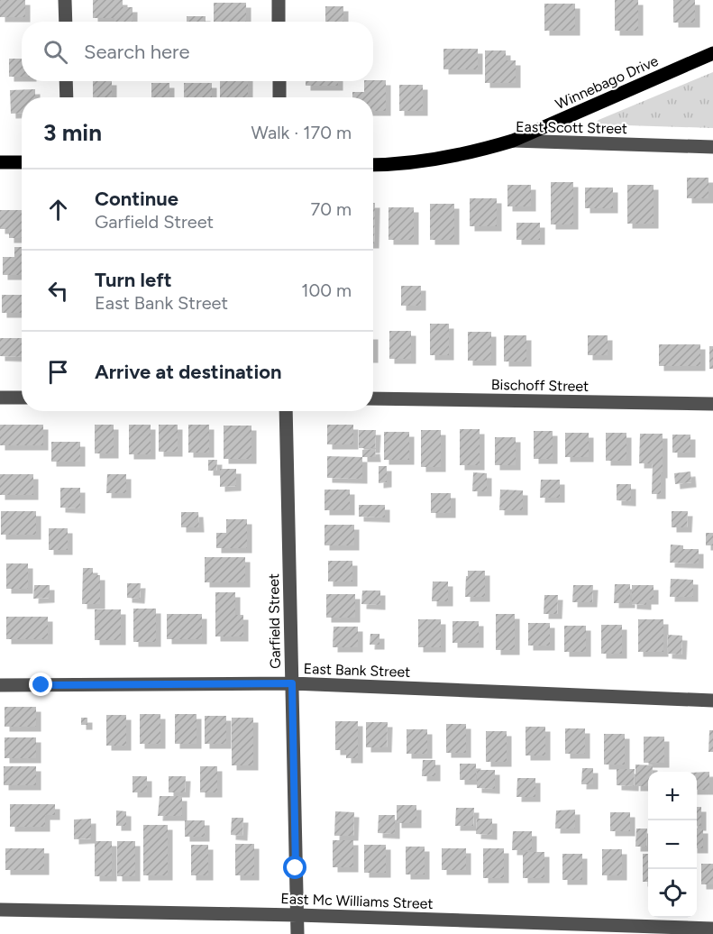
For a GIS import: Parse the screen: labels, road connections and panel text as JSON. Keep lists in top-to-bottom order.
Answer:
{
  "streets": {
    "main road": ["Winnebago Drive", "East Scott Street"],
    "street": [
      "Bischoff Street",
      "Garfield Street",
      "East Bank Street",
      "East Mc Williams Street"
    ]
  },
  "crossings": [
    ["Winnebago Drive", "East Scott Street"],
    ["Garfield Street", "East Bank Street"],
    ["Garfield Street", "East Mc Williams Street"]
  ],
  "page": {
    "search": "Search here",
    "heading": ["3 min", "Walk · 170 m"],
    "list": [
      ["Continue", "Garfield Street", "70 m"],
      ["Turn left", "East Bank Street", "100 m"],
      "Arrive at destination"
    ],
    "map_buttons": ["+", "−"]
  }
}
